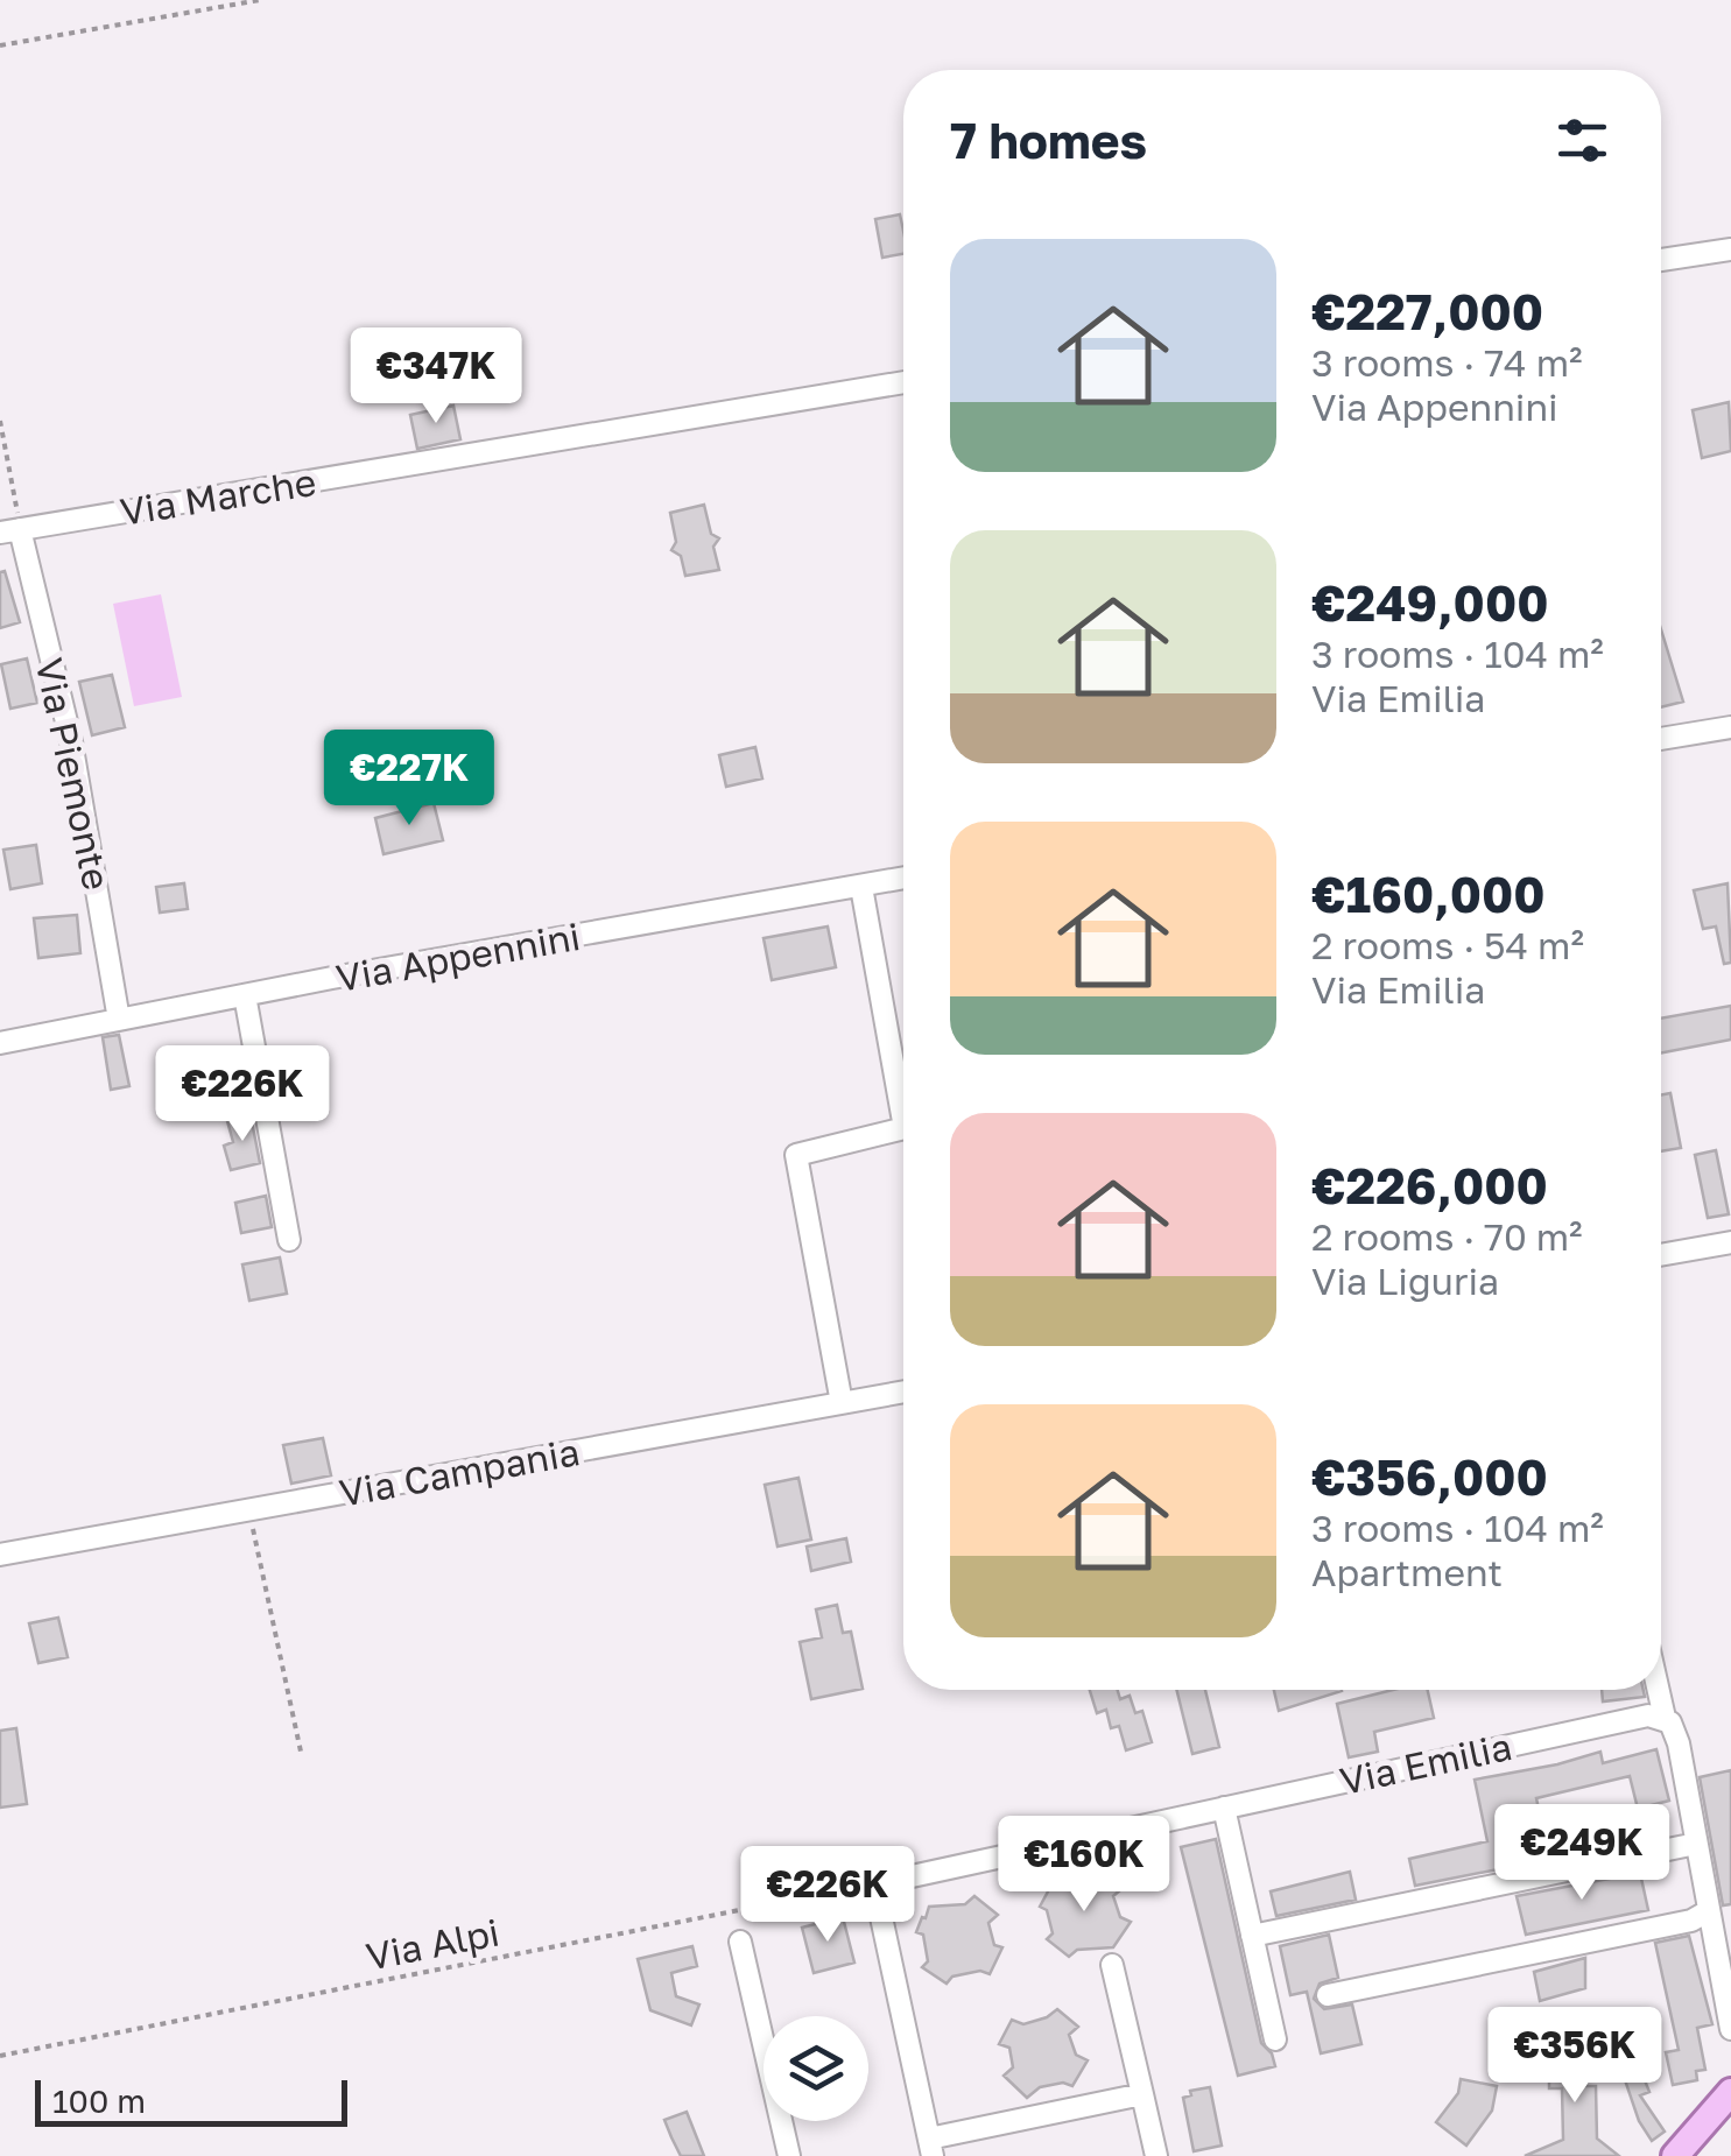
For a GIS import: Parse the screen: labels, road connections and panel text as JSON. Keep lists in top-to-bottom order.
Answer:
{
  "streets": {
    "street": [
      "Via Marche",
      "Via Piemonte",
      "Via Appennini",
      "Via Campania",
      "Via Emilia"
    ],
    "path": ["Via Alpi"]
  },
  "crossings": [
    ["Via Marche", "Via Piemonte"],
    ["Via Piemonte", "Via Appennini"],
    ["Via Emilia", "Via Alpi"]
  ],
  "scale_bar": "100 m",
  "page": {
    "heading": "7 homes",
    "list": [
      {
        "name": "€227,000",
        "note": "3 rooms · 74 m² · Via Appennini"
      },
      {
        "name": "€249,000",
        "note": "3 rooms · 104 m² · Via Emilia"
      },
      {
        "name": "€160,000",
        "note": "2 rooms · 54 m² · Via Emilia"
      },
      {
        "name": "€226,000",
        "note": "2 rooms · 70 m² · Via Liguria"
      },
      {
        "name": "€356,000",
        "note": "3 rooms · 104 m² · Apartment"
      }
    ],
    "price": [
      "€347K",
      "€227K",
      "€226K",
      "€249K",
      "€160K",
      "€226K",
      "€356K"
    ],
    "scale": "100 m"
  }
}
